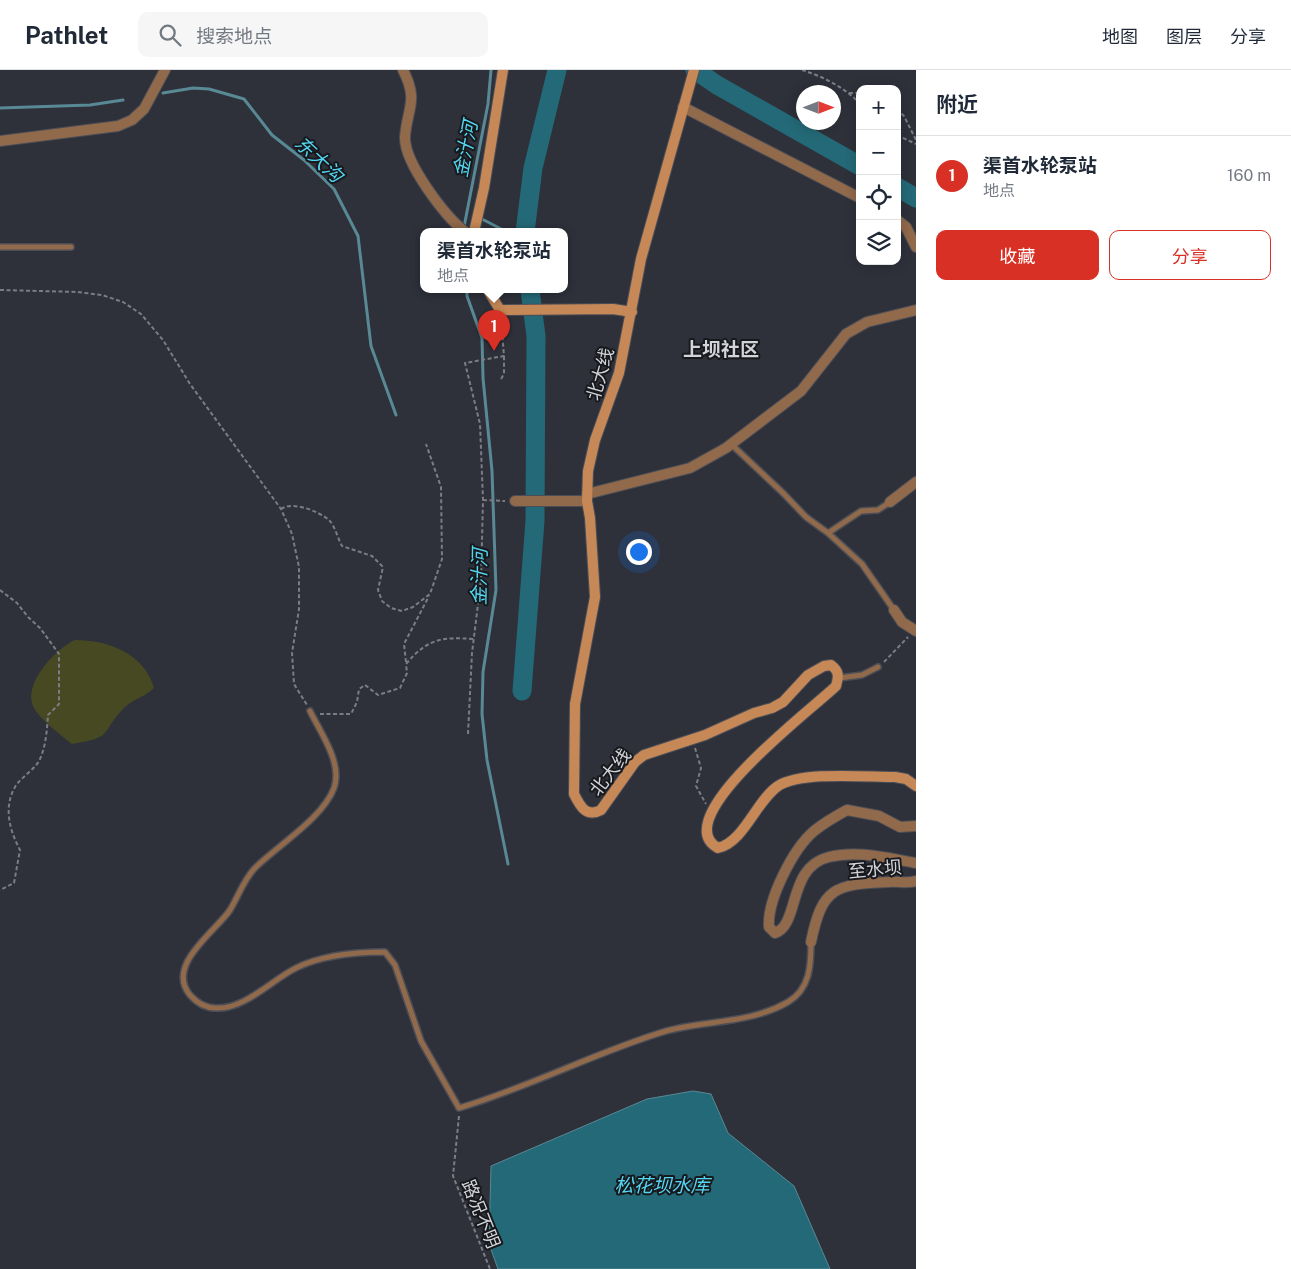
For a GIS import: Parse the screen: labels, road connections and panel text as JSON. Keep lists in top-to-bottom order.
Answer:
{
  "streets": {
    "street": ["北大线", "至水坝"],
    "path": ["路况不明"]
  },
  "districts": ["上坝社区"],
  "water": ["金汁河", "东大沟", "松花坝水库"],
  "north": "right",
  "page": {
    "header": "Pathlet",
    "search": "搜索地点",
    "nav": ["地图", "图层", "分享"],
    "heading": "附近",
    "map_buttons": ["+", "−"],
    "list": [
      {
        "mark": "1",
        "name": "渠首水轮泵站",
        "note": "地点",
        "value": "160 m"
      }
    ],
    "buttons": ["收藏", "分享"],
    "popup": ["渠首水轮泵站", "地点"],
    "pins": "1"
  }
}
